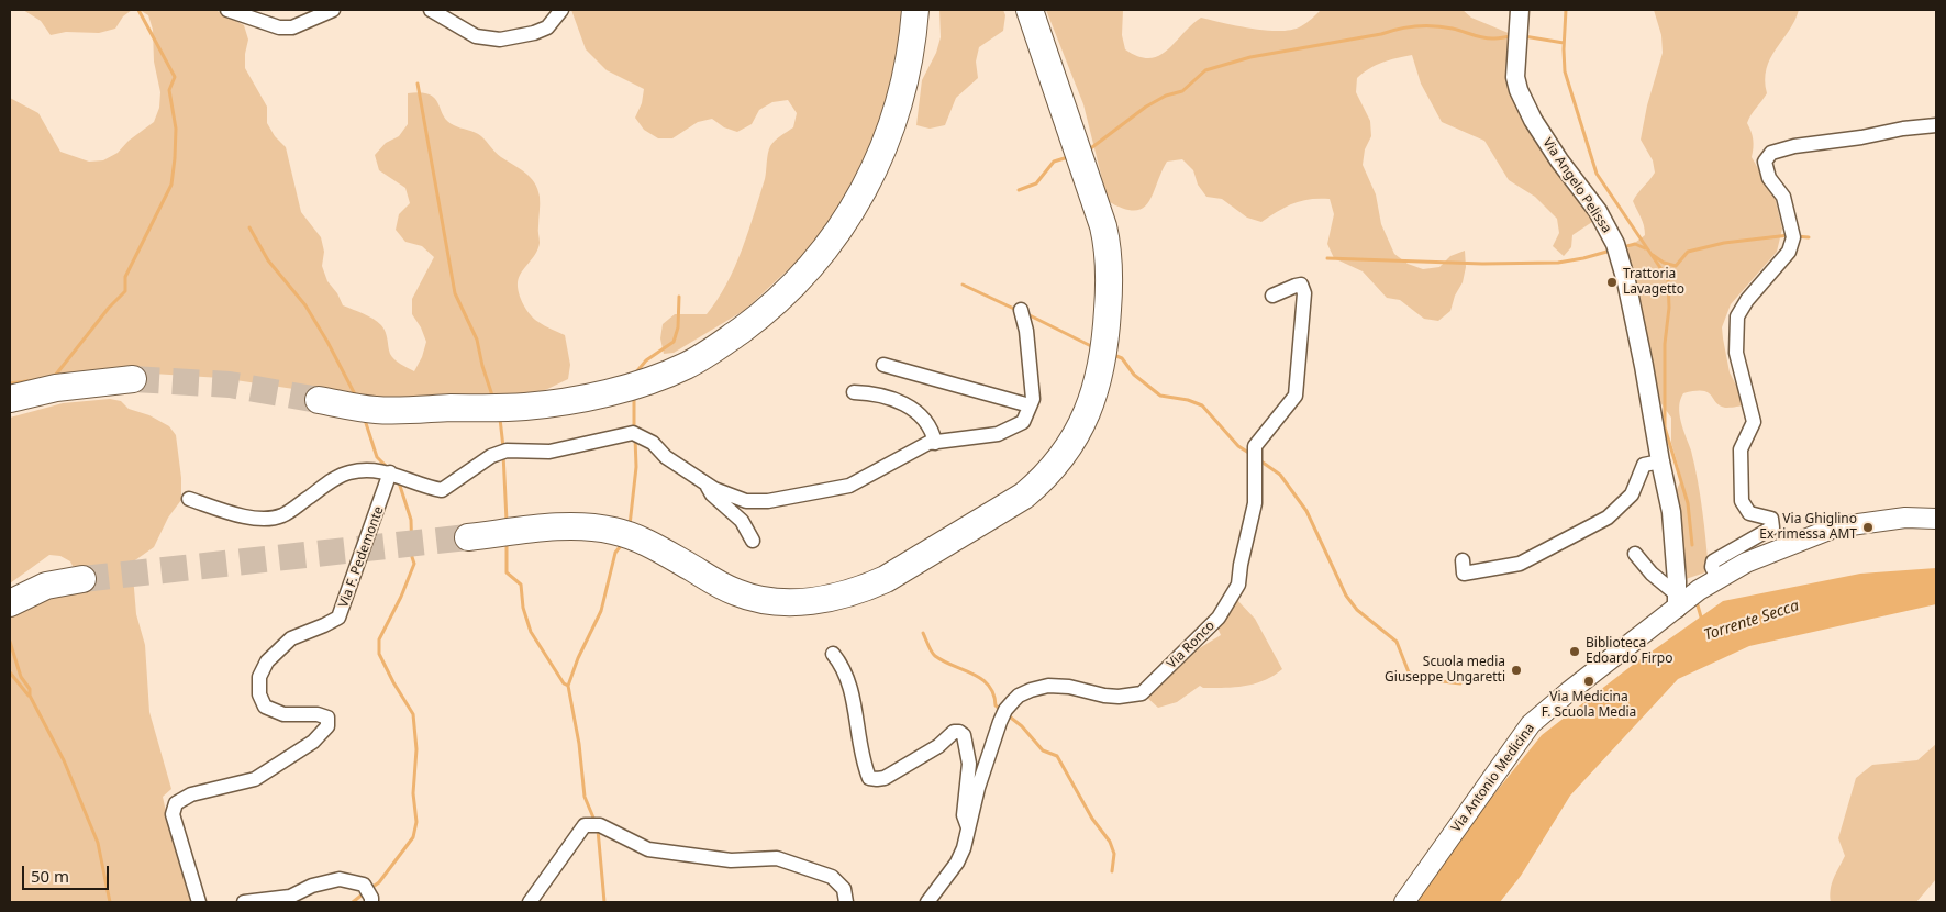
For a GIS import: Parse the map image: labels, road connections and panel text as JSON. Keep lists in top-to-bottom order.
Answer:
{
  "streets": {
    "main road": ["Via Antonio Medicina"],
    "street": ["Via Angelo Pelissa", "Via F. Pedemonte", "Via Ronco"]
  },
  "crossings": [
    ["Via Angelo Pelissa", "Via Antonio Medicina"]
  ],
  "water": ["Torrente Secca"],
  "places": [
    "Trattoria Lavagetto",
    "Via Ghiglino Ex rimessa AMT",
    "Biblioteca Edoardo Firpo",
    "Scuola media Giuseppe Ungaretti",
    "Via Medicina F. Scuola Media"
  ],
  "scale_bar": "50 m"
}
